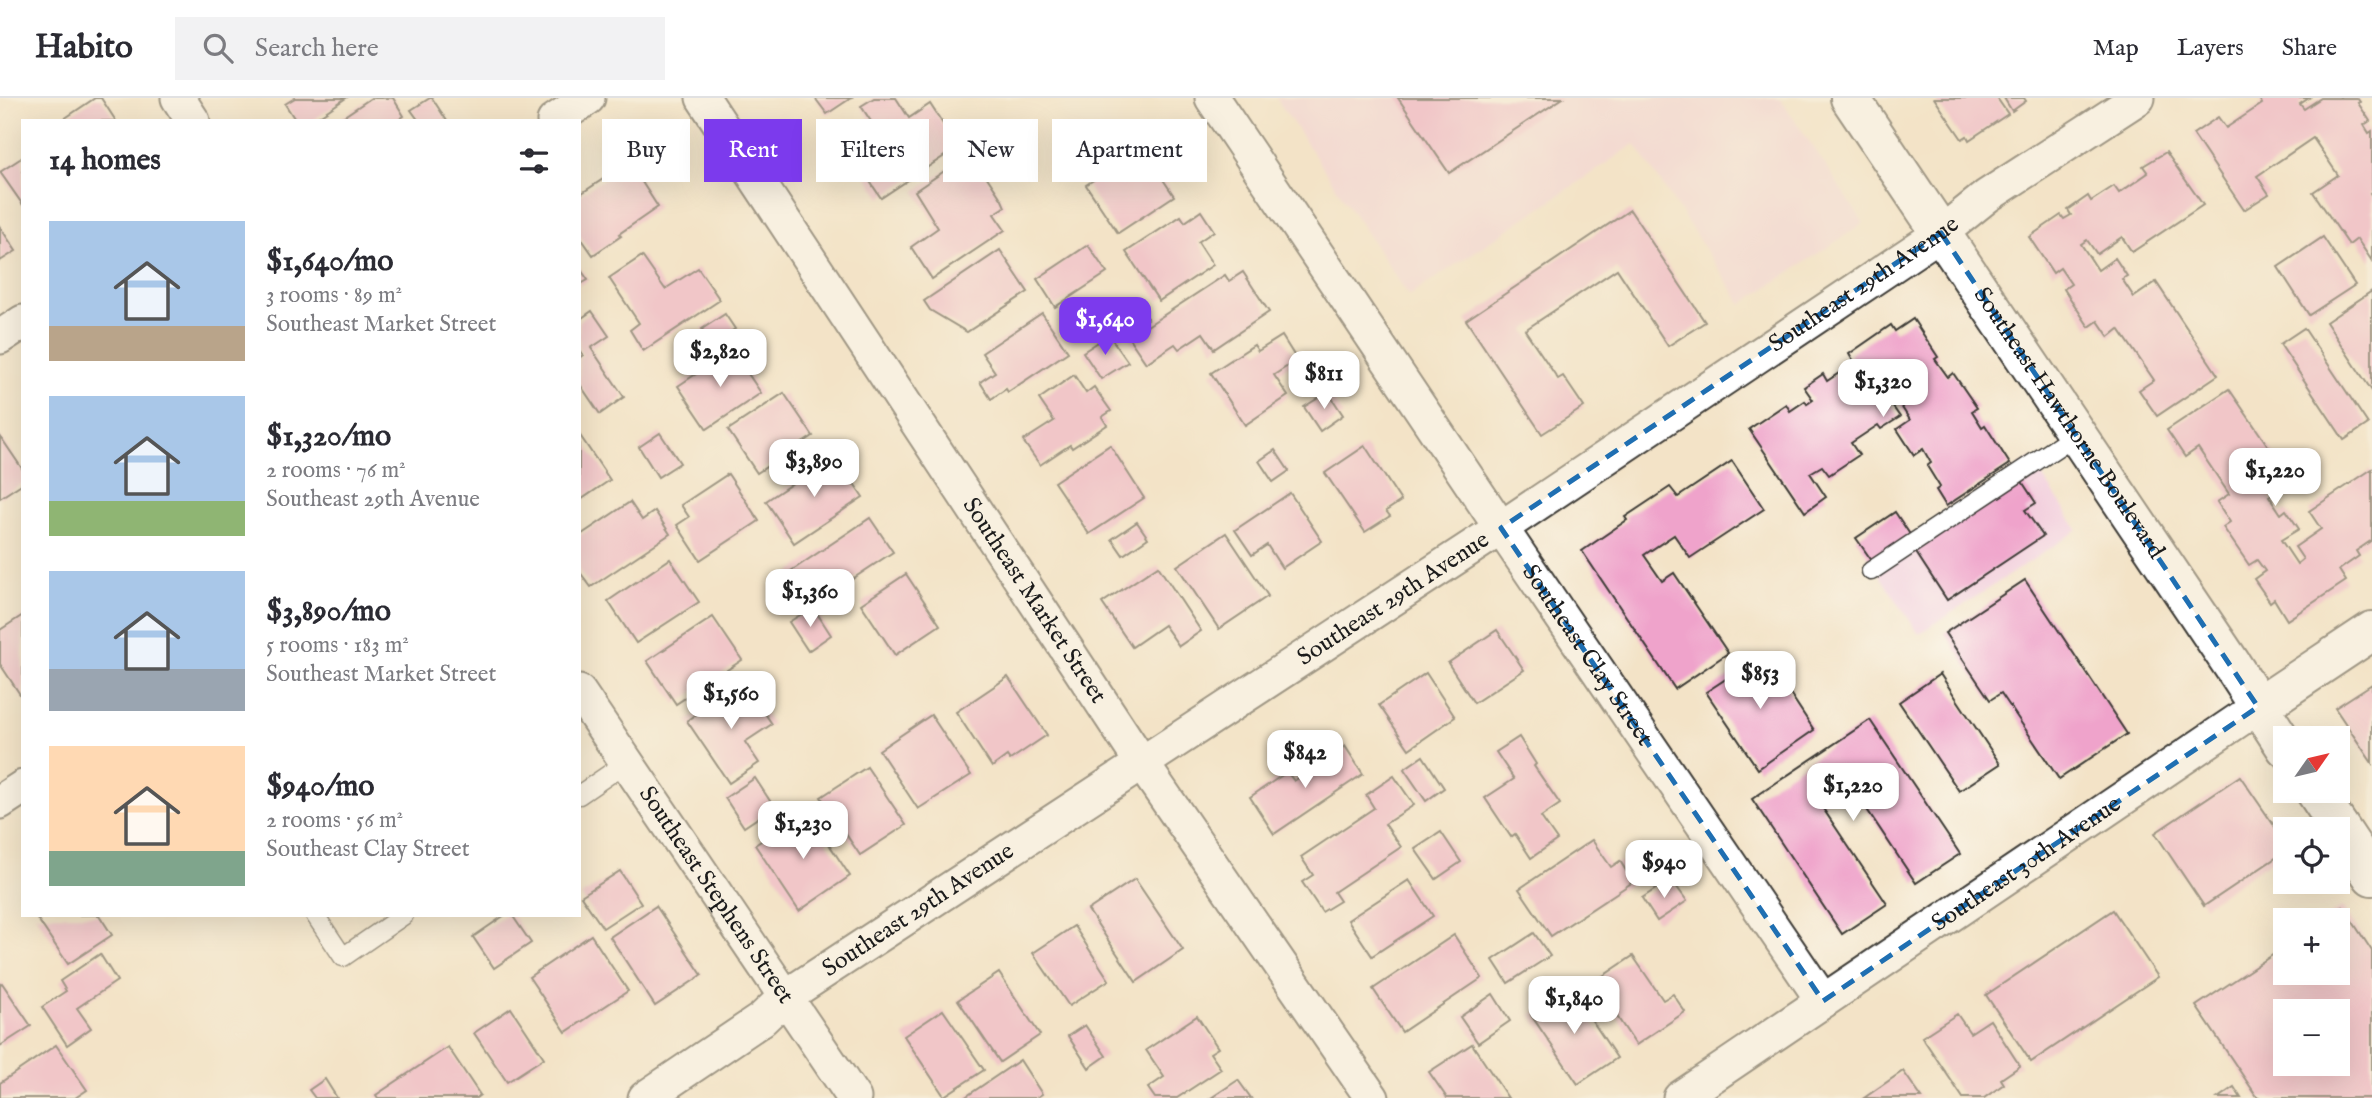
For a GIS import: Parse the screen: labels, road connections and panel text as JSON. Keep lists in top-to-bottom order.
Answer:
{
  "streets": {
    "main road": ["Southeast Hawthorne Boulevard", "Southeast 30th Avenue"],
    "street": [
      "Southeast 29th Avenue",
      "Southeast Market Street",
      "Southeast Clay Street",
      "Southeast Stephens Street"
    ]
  },
  "crossings": [
    ["Southeast 29th Avenue", "Southeast Hawthorne Boulevard"],
    ["Southeast 29th Avenue", "Southeast Market Street"],
    ["Southeast 29th Avenue", "Southeast Clay Street"],
    ["Southeast 29th Avenue", "Southeast Stephens Street"],
    ["Southeast Hawthorne Boulevard", "Southeast 30th Avenue"],
    ["Southeast Clay Street", "Southeast 30th Avenue"]
  ],
  "north": "top right",
  "page": {
    "header": "Habito",
    "search": "Search here",
    "nav": ["Map", "Layers", "Share"],
    "chip": [
      "Buy",
      "Rent",
      "Filters",
      "New",
      "Apartment"
    ],
    "heading": "14 homes",
    "list": [
      {
        "name": "$1,640/mo",
        "note": "3 rooms · 89 m² · Southeast Market Street"
      },
      {
        "name": "$1,320/mo",
        "note": "2 rooms · 76 m² · Southeast 29th Avenue"
      },
      {
        "name": "$3,890/mo",
        "note": "5 rooms · 183 m² · Southeast Market Street"
      },
      {
        "name": "$940/mo",
        "note": "2 rooms · 56 m² · Southeast Clay Street"
      }
    ],
    "price": [
      "$1,640",
      "$2,820",
      "$811",
      "$1,320",
      "$3,890",
      "$1,220",
      "$1,360",
      "$853",
      "$1,560",
      "$842",
      "$1,220",
      "$1,230",
      "$940",
      "$1,840"
    ],
    "map_buttons": ["+", "−"]
  }
}
